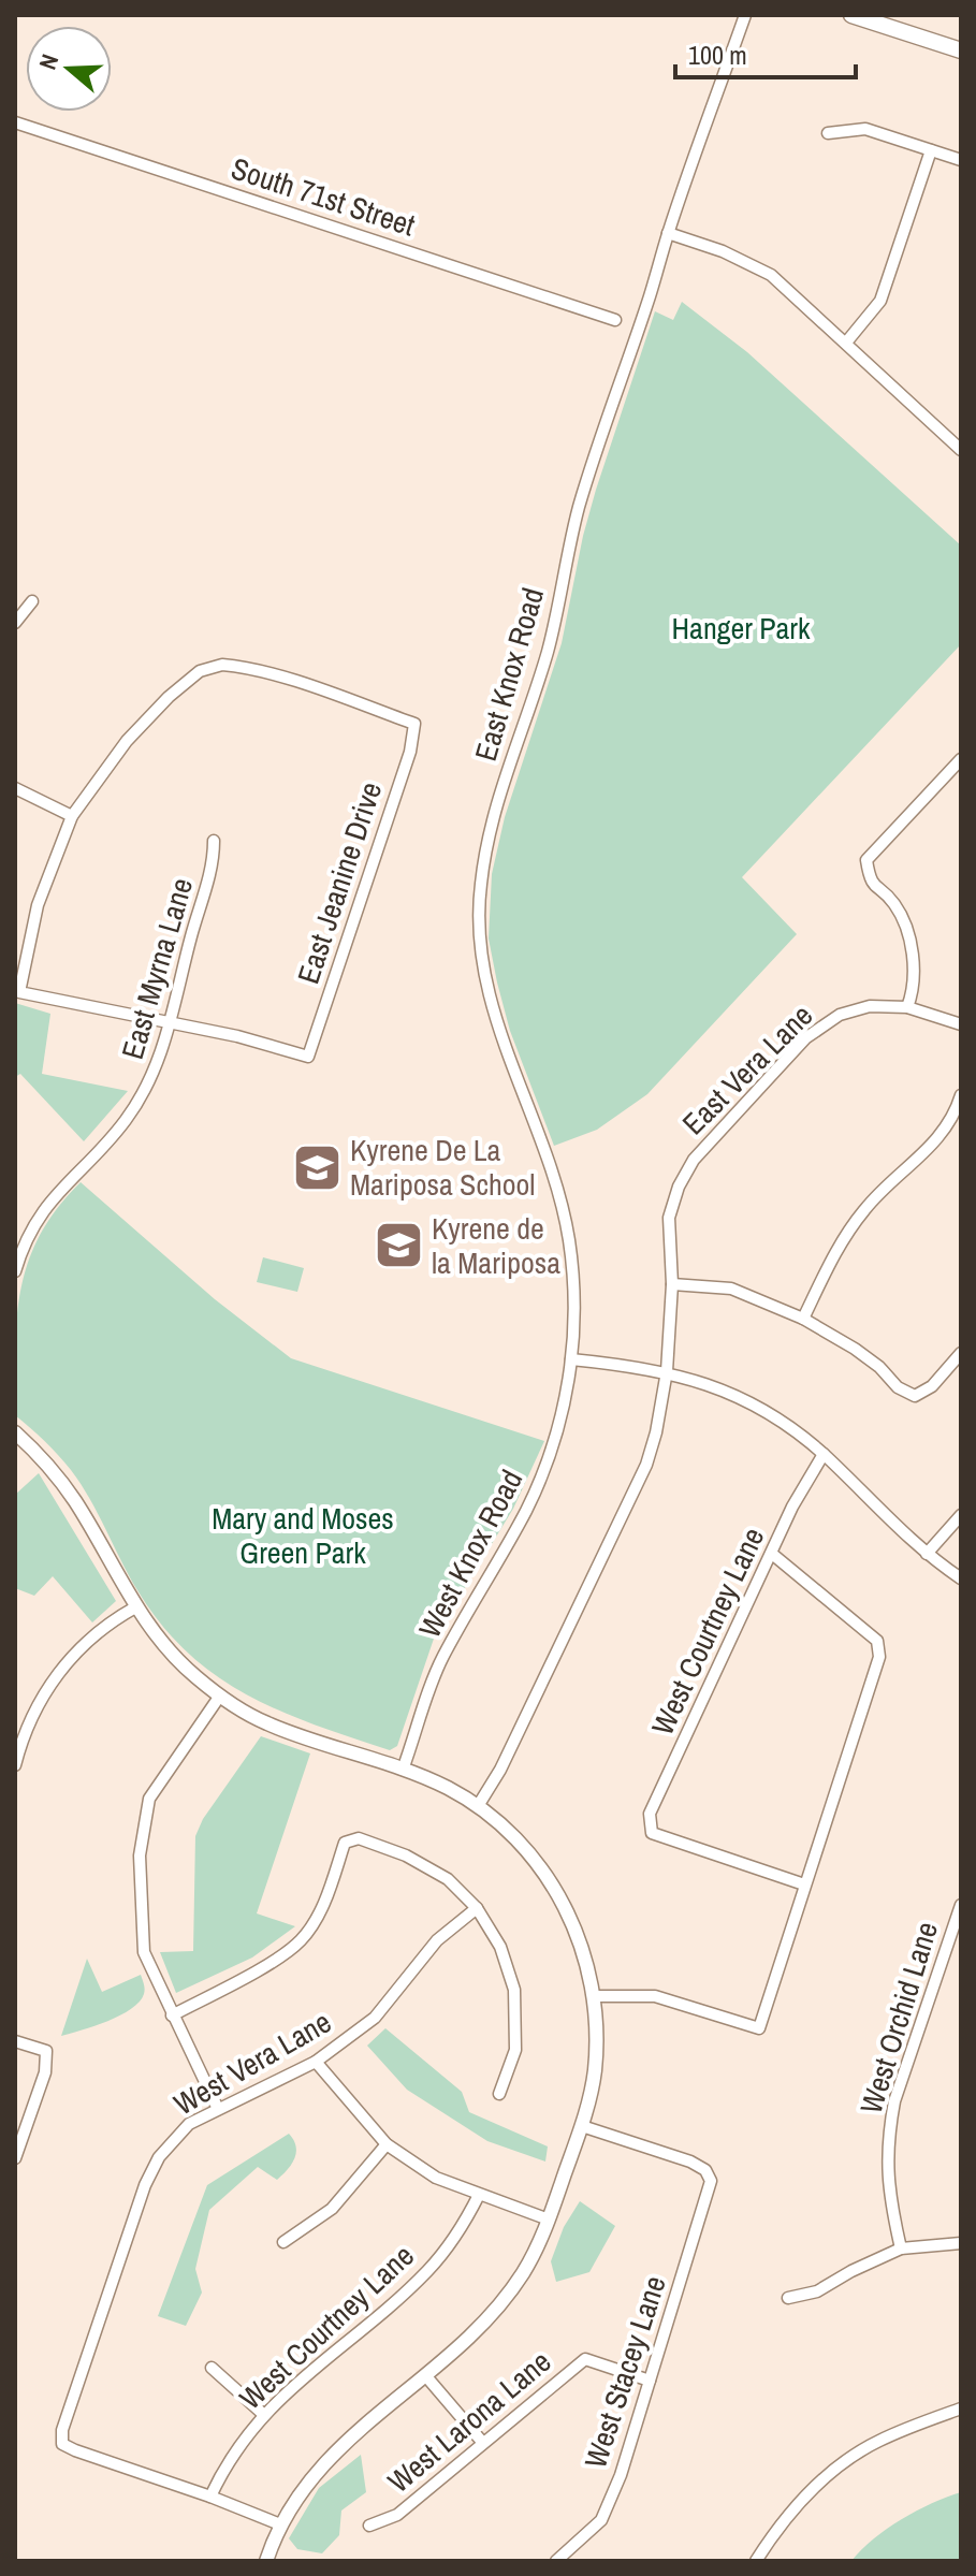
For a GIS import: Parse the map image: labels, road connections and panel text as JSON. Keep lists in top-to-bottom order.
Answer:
{
  "streets": {
    "street": [
      "South 71st Street",
      "East Knox Road",
      "East Jeanine Drive",
      "East Myrna Lane",
      "East Vera Lane",
      "West Knox Road",
      "West Courtney Lane",
      "West Orchid Lane",
      "West Vera Lane",
      "West Stacey Lane",
      "West Larona Lane"
    ]
  },
  "crossings": [
    ["East Knox Road", "West Knox Road"],
    ["East Jeanine Drive", "East Myrna Lane"],
    ["West Courtney Lane", "West Vera Lane"],
    ["West Stacey Lane", "West Larona Lane"]
  ],
  "parks": ["Hanger Park", "Mary and Moses Green Park"],
  "places": {
    "school or university": ["Kyrene De La Mariposa School", "Kyrene de la Mariposa"]
  },
  "scale_bar": "100 m",
  "north": "left"
}
